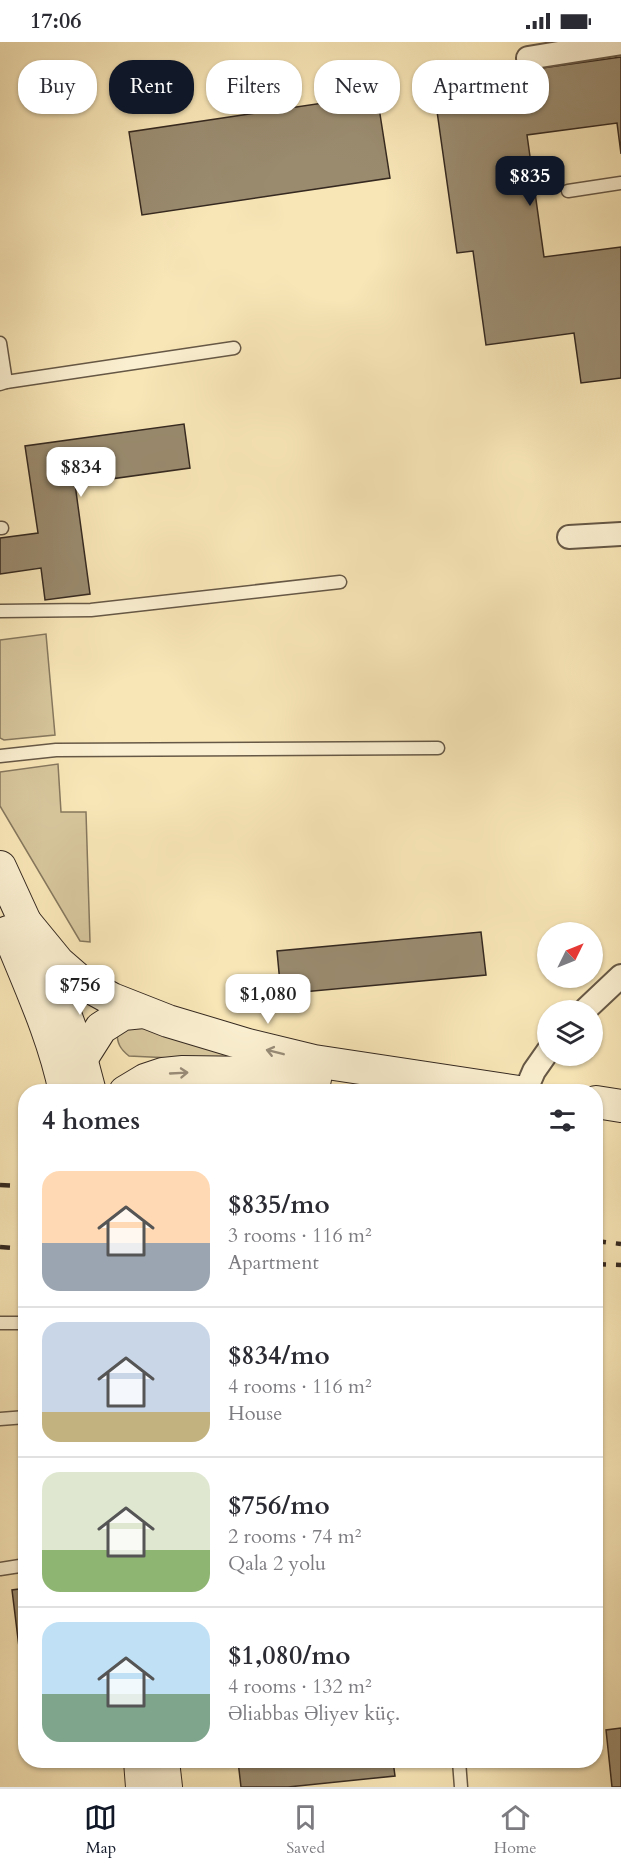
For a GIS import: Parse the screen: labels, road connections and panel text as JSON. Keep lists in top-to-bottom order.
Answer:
{
  "north": "top right",
  "page": {
    "status": "17:06",
    "chip": [
      "Buy",
      "Rent",
      "Filters",
      "New",
      "Apartment"
    ],
    "price": [
      "$835",
      "$834",
      "$756",
      "$1,080"
    ],
    "heading": "4 homes",
    "list": [
      {
        "name": "$835/mo",
        "note": "3 rooms · 116 m² · Apartment"
      },
      {
        "name": "$834/mo",
        "note": "4 rooms · 116 m² · House"
      },
      {
        "name": "$756/mo",
        "note": "2 rooms · 74 m² · Qala 2 yolu"
      },
      {
        "name": "$1,080/mo",
        "note": "4 rooms · 132 m² · Əliabbas Əliyev küç."
      }
    ],
    "tabs": ["Map", "Saved", "Home"]
  }
}
